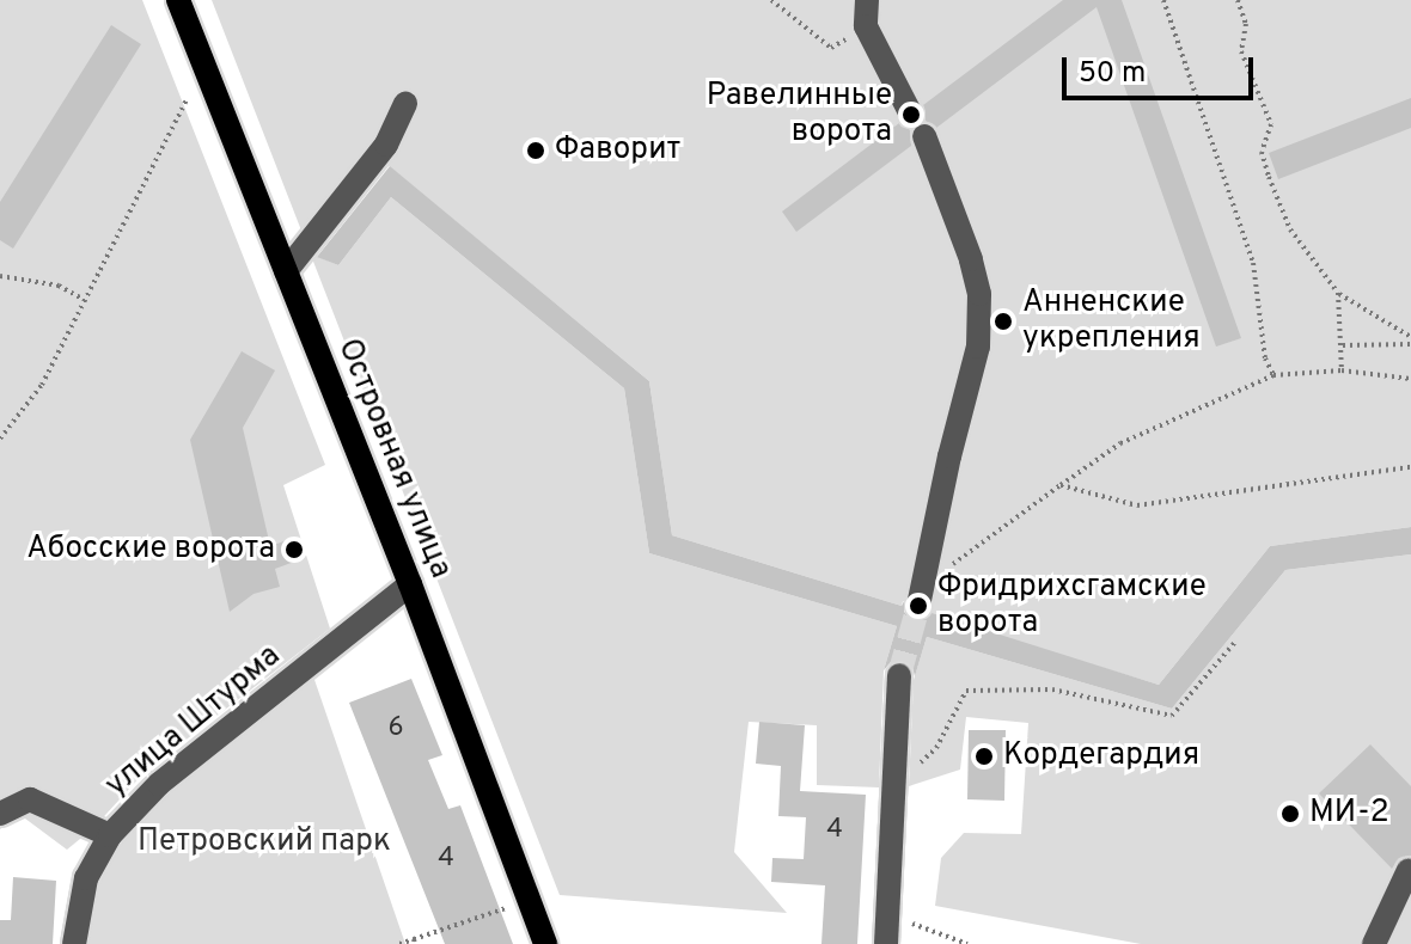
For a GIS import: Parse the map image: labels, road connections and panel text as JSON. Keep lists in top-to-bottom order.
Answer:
{
  "streets": {
    "main road": ["Островная улица"],
    "street": ["улица Штурма"]
  },
  "crossings": [
    ["Островная улица", "улица Штурма"]
  ],
  "parks": ["Петровский парк"],
  "places": [
    "Равелинные ворота",
    "Фаворит",
    "Анненские укрепления",
    "Абосские ворота",
    "Фридрихсгамские ворота",
    "Кордегардия",
    "МИ-2"
  ],
  "house_numbers": ["6", "4", "4"],
  "scale_bar": "50 m"
}
